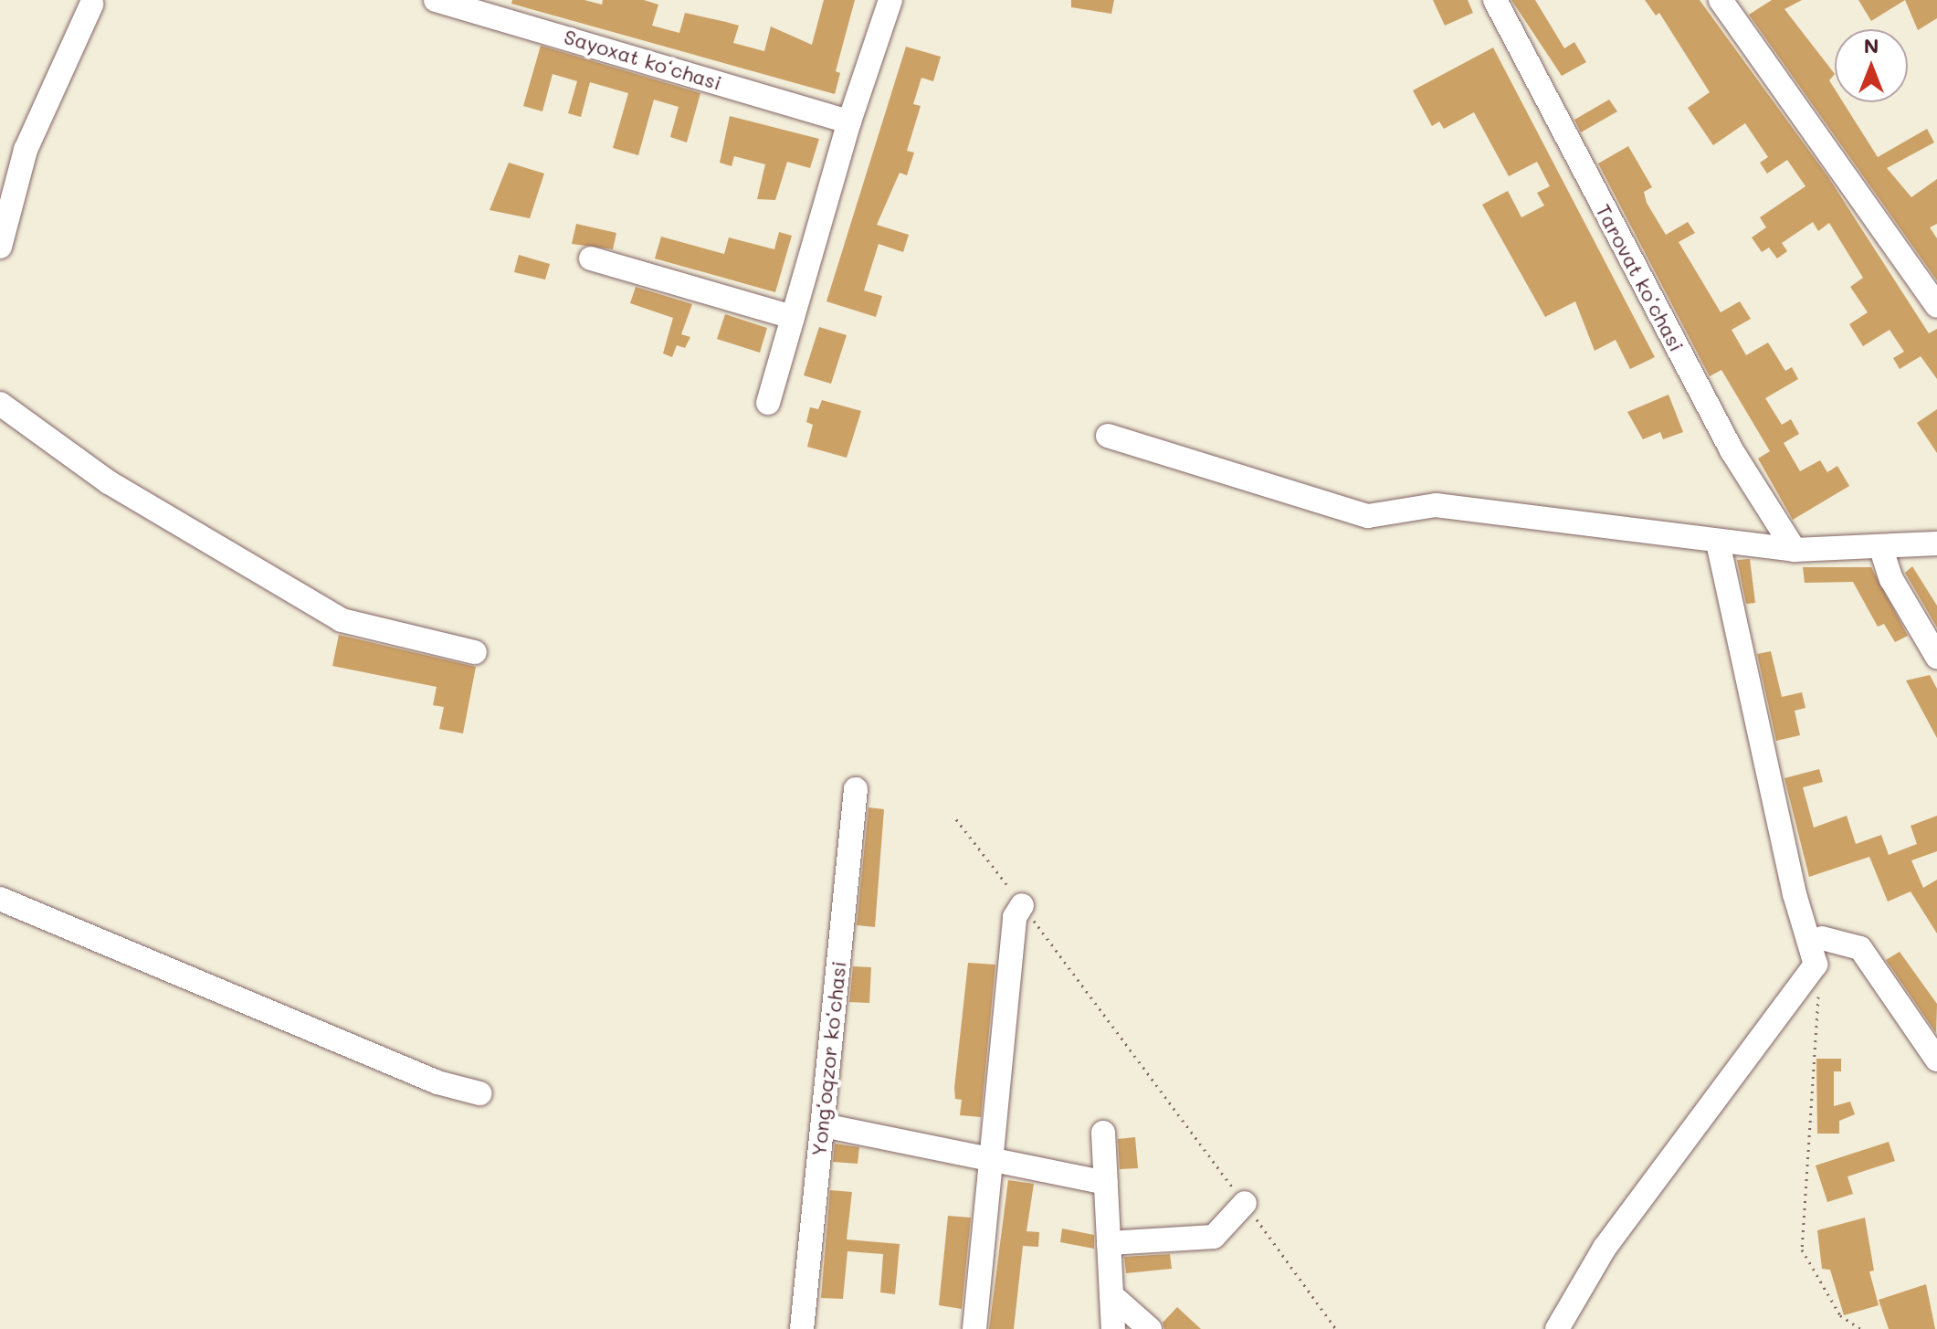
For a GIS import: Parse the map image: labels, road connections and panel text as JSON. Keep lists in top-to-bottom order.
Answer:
{
  "streets": {
    "street": ["Sayoxat koʻchasi", "Tarovat koʻchasi", "Yongʻoqzor koʻchasi"]
  },
  "north": "top"
}
